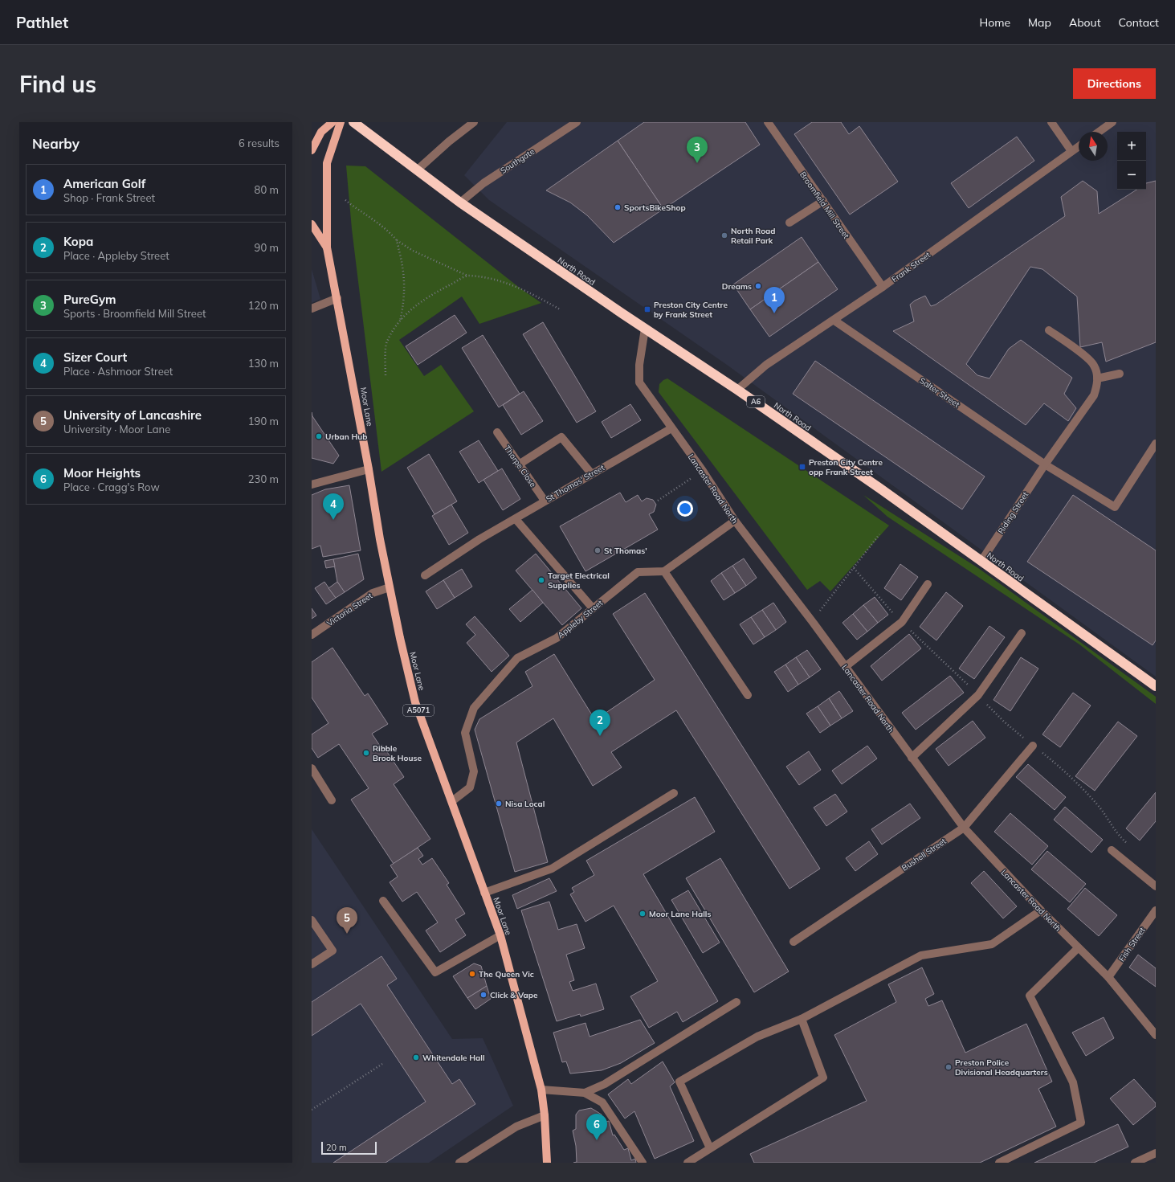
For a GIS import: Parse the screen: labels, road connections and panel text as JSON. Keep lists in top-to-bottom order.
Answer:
{
  "streets": {
    "highway": ["North Road", "A6"],
    "main road": ["Moor Lane", "A5071"],
    "street": [
      "Southgate",
      "Broomfield Mill Street",
      "Frank Street",
      "Salter Street",
      "Thorpe Close",
      "St Thomas' Street",
      "Lancaster Road North",
      "Riding Street",
      "Victoria Street",
      "Appleby Street",
      "Bushell Street",
      "Fish Street"
    ]
  },
  "crossings": [
    ["Southgate", "North Road"],
    ["Broomfield Mill Street", "Frank Street"],
    ["Frank Street", "North Road"],
    ["Frank Street", "Salter Street"],
    ["North Road", "Lancaster Road North"],
    ["North Road", "Riding Street"],
    ["Salter Street", "Riding Street"],
    ["Moor Lane", "Victoria Street"],
    ["Moor Lane", "Appleby Street"],
    ["Thorpe Close", "St Thomas' Street"],
    ["St Thomas' Street", "Lancaster Road North"],
    ["Lancaster Road North", "Bushell Street"],
    ["Lancaster Road North", "Fish Street"]
  ],
  "places": {
    "other": [
      "SportsBikeShop",
      "North Road Retail Park",
      "Dreams",
      "Urban Hub",
      "St Thomas'",
      "Target Electrical Supplies",
      "Ribble Brook House",
      "Nisa Local",
      "Moor Lane Halls",
      "The Queen Vic",
      "Click & Vape",
      "Whitendale Hall",
      "Preston Police Divisional Headquarters"
    ],
    "transit": ["Preston City Centre by Frank Street", "Preston City Centre opp Frank Street"]
  },
  "scale_bar": "20 m",
  "north": "top",
  "page": {
    "header": "Pathlet",
    "nav": [
      "Home",
      "Map",
      "About",
      "Contact"
    ],
    "buttons": "Directions",
    "title": "Find us",
    "heading": ["Nearby", "6 results"],
    "map_buttons": ["+", "−"],
    "pins": [
      "3",
      "1",
      "4",
      "2",
      "5",
      "6"
    ],
    "list": [
      {
        "mark": "1",
        "name": "American Golf",
        "note": "Shop · Frank Street",
        "value": "80 m"
      },
      {
        "mark": "2",
        "name": "Kopa",
        "note": "Place · Appleby Street",
        "value": "90 m"
      },
      {
        "mark": "3",
        "name": "PureGym",
        "note": "Sports · Broomfield Mill Street",
        "value": "120 m"
      },
      {
        "mark": "4",
        "name": "Sizer Court",
        "note": "Place · Ashmoor Street",
        "value": "130 m"
      },
      {
        "mark": "5",
        "name": "University of Lancashire",
        "note": "University · Moor Lane",
        "value": "190 m"
      },
      {
        "mark": "6",
        "name": "Moor Heights",
        "note": "Place · Cragg's Row",
        "value": "230 m"
      }
    ],
    "scale": "20 m"
  }
}
